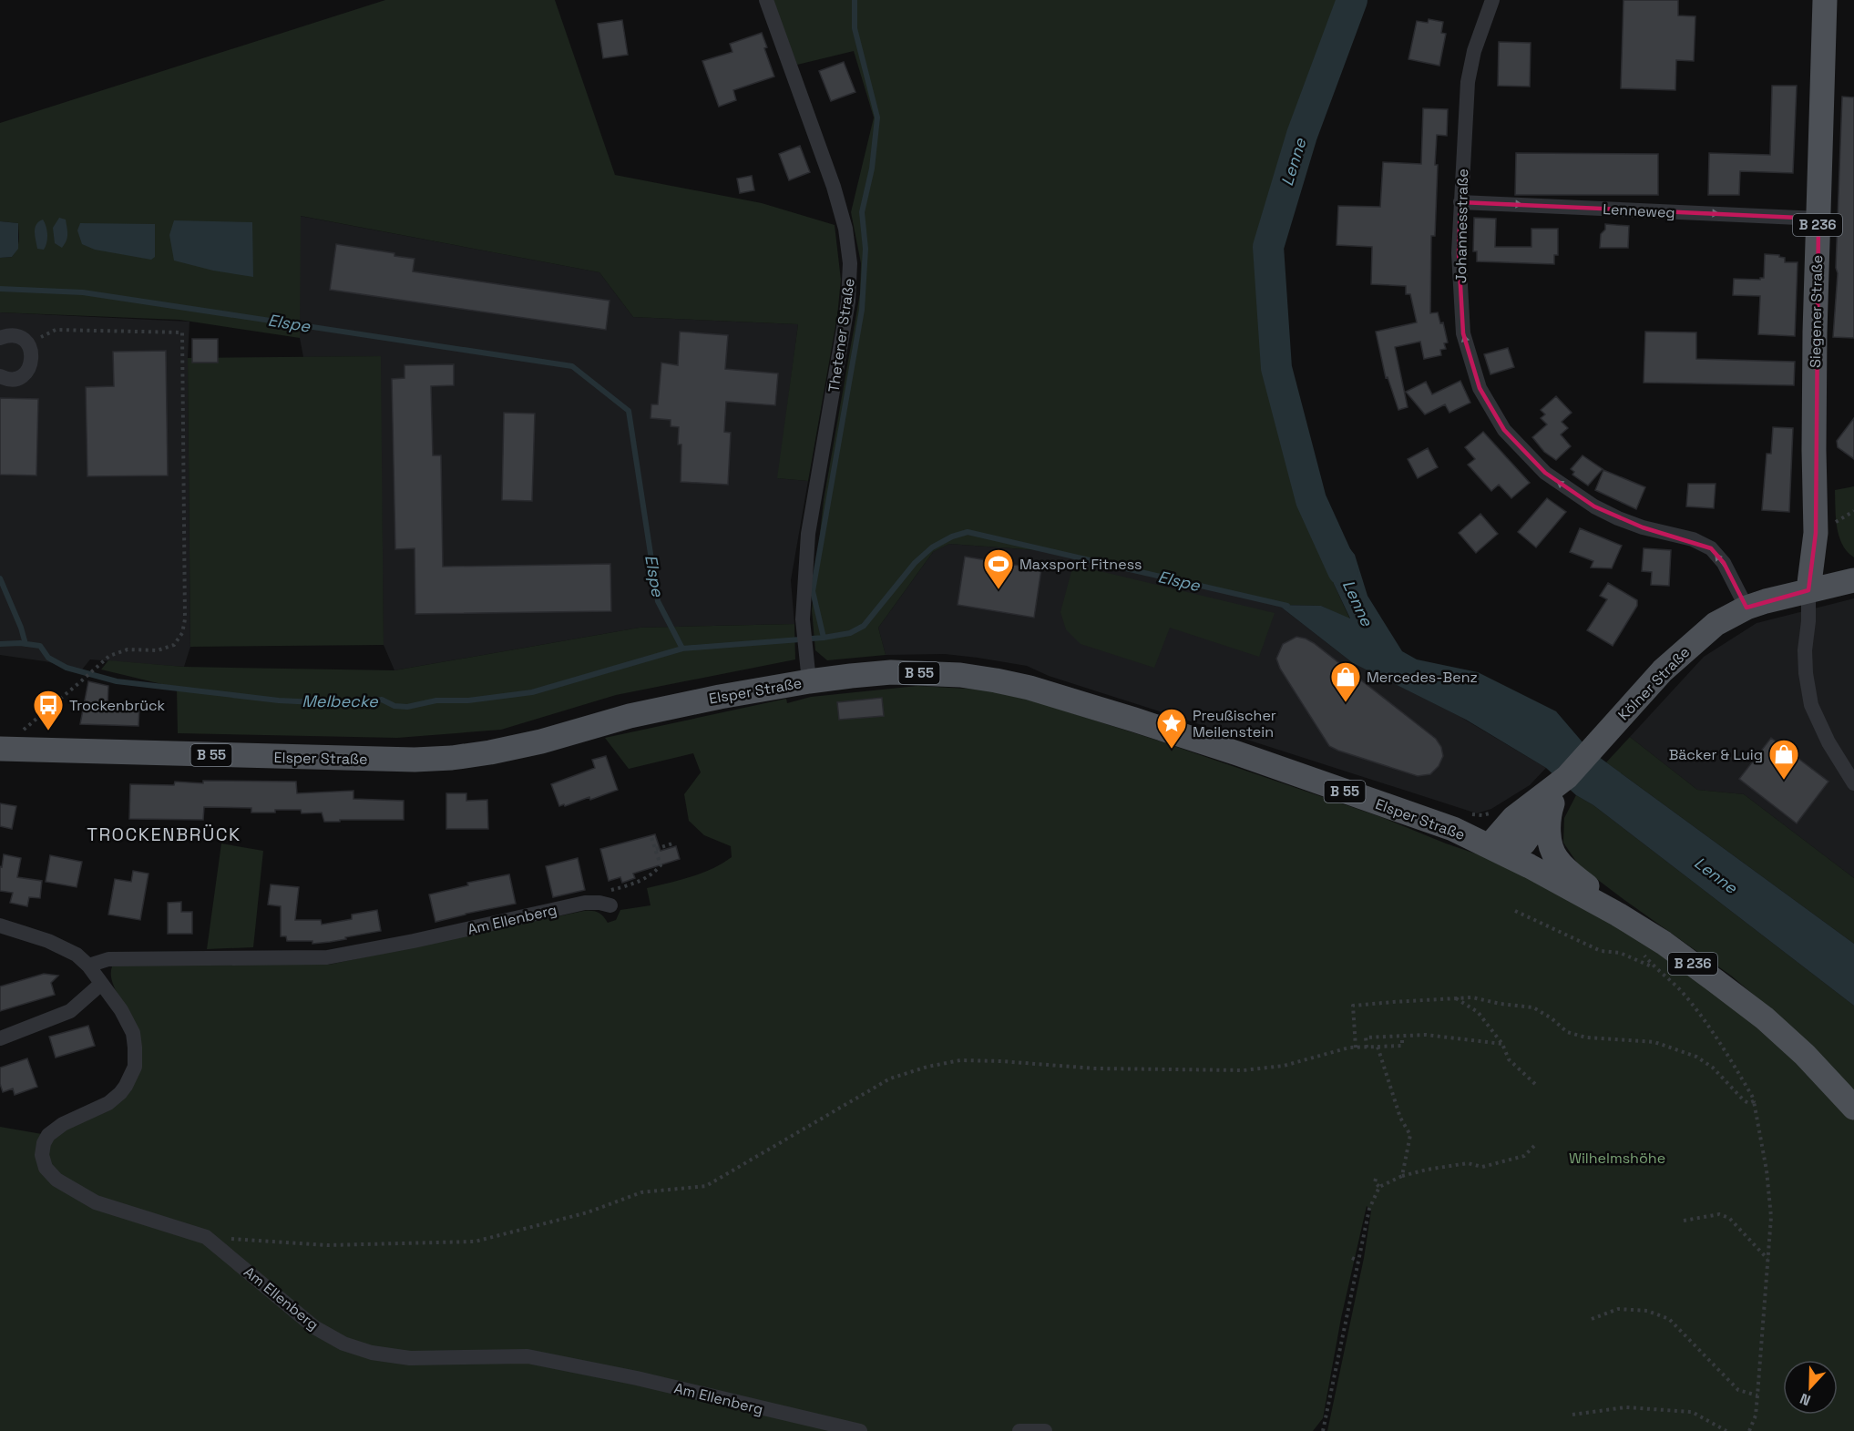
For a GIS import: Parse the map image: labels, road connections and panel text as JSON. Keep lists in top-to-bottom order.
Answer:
{
  "streets": {
    "main road": [
      "B 236",
      "Siegener Straße",
      "B 55",
      "Kölner Straße",
      "Elsper Straße"
    ],
    "street": [
      "Lenneweg",
      "Johannesstraße",
      "Thetener Straße",
      "Am Ellenberg"
    ]
  },
  "crossings": [
    ["Lenneweg", "Johannesstraße"],
    ["Lenneweg", "Siegener Straße"],
    ["B 236", "Kölner Straße"],
    ["B 236", "Elsper Straße"],
    ["Johannesstraße", "Kölner Straße"],
    ["Siegener Straße", "Kölner Straße"],
    ["Thetener Straße", "Elsper Straße"],
    ["Kölner Straße", "Elsper Straße"]
  ],
  "one_way": ["Lenneweg", "Johannesstraße"],
  "districts": ["TROCKENBRÜCK"],
  "water": ["Lenne", "Elspe", "Melbecke"],
  "parks": ["Wilhelmshöhe"],
  "places": {
    "sports": ["Maxsport Fitness"],
    "shop": ["Mercedes-Benz", "Bäcker & Luig"],
    "bus stop": ["Trockenbrück"],
    "place": ["Preußischer Meilenstein"]
  },
  "north": "bottom"
}
